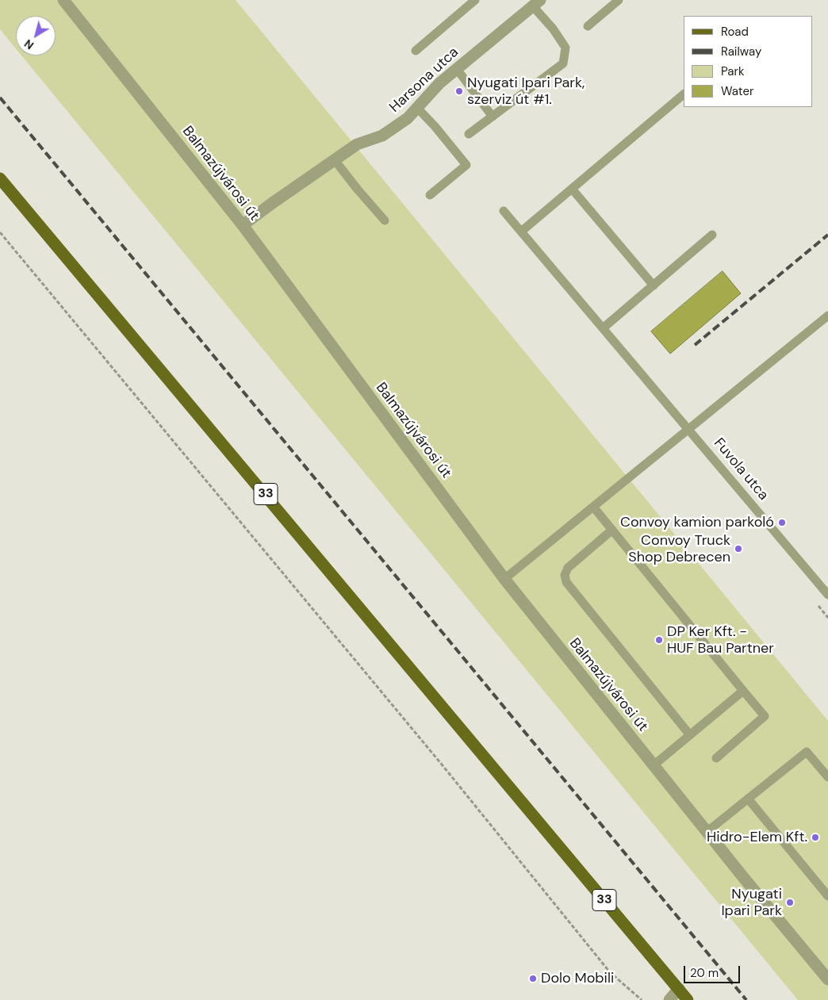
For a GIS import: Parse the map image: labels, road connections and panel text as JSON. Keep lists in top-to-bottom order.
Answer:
{
  "streets": {
    "main road": ["33"],
    "street": ["Harsona utca", "Balmazújvárosi út"],
    "lane": ["Fuvola utca"]
  },
  "crossings": [
    ["Harsona utca", "Balmazújvárosi út"]
  ],
  "places": [
    "Nyugati Ipari Park, szerviz út #1.",
    "Convoy kamion parkoló",
    "Convoy Truck Shop Debrecen",
    "DP Ker Kft. - HUF Bau Partner",
    "Hidro-Elem Kft.",
    "Nyugati Ipari Park",
    "Dolo Mobili"
  ],
  "legend": [
    "Road",
    "Railway",
    "Park",
    "Water"
  ],
  "scale_bar": "20 m",
  "north": "bottom left"
}
